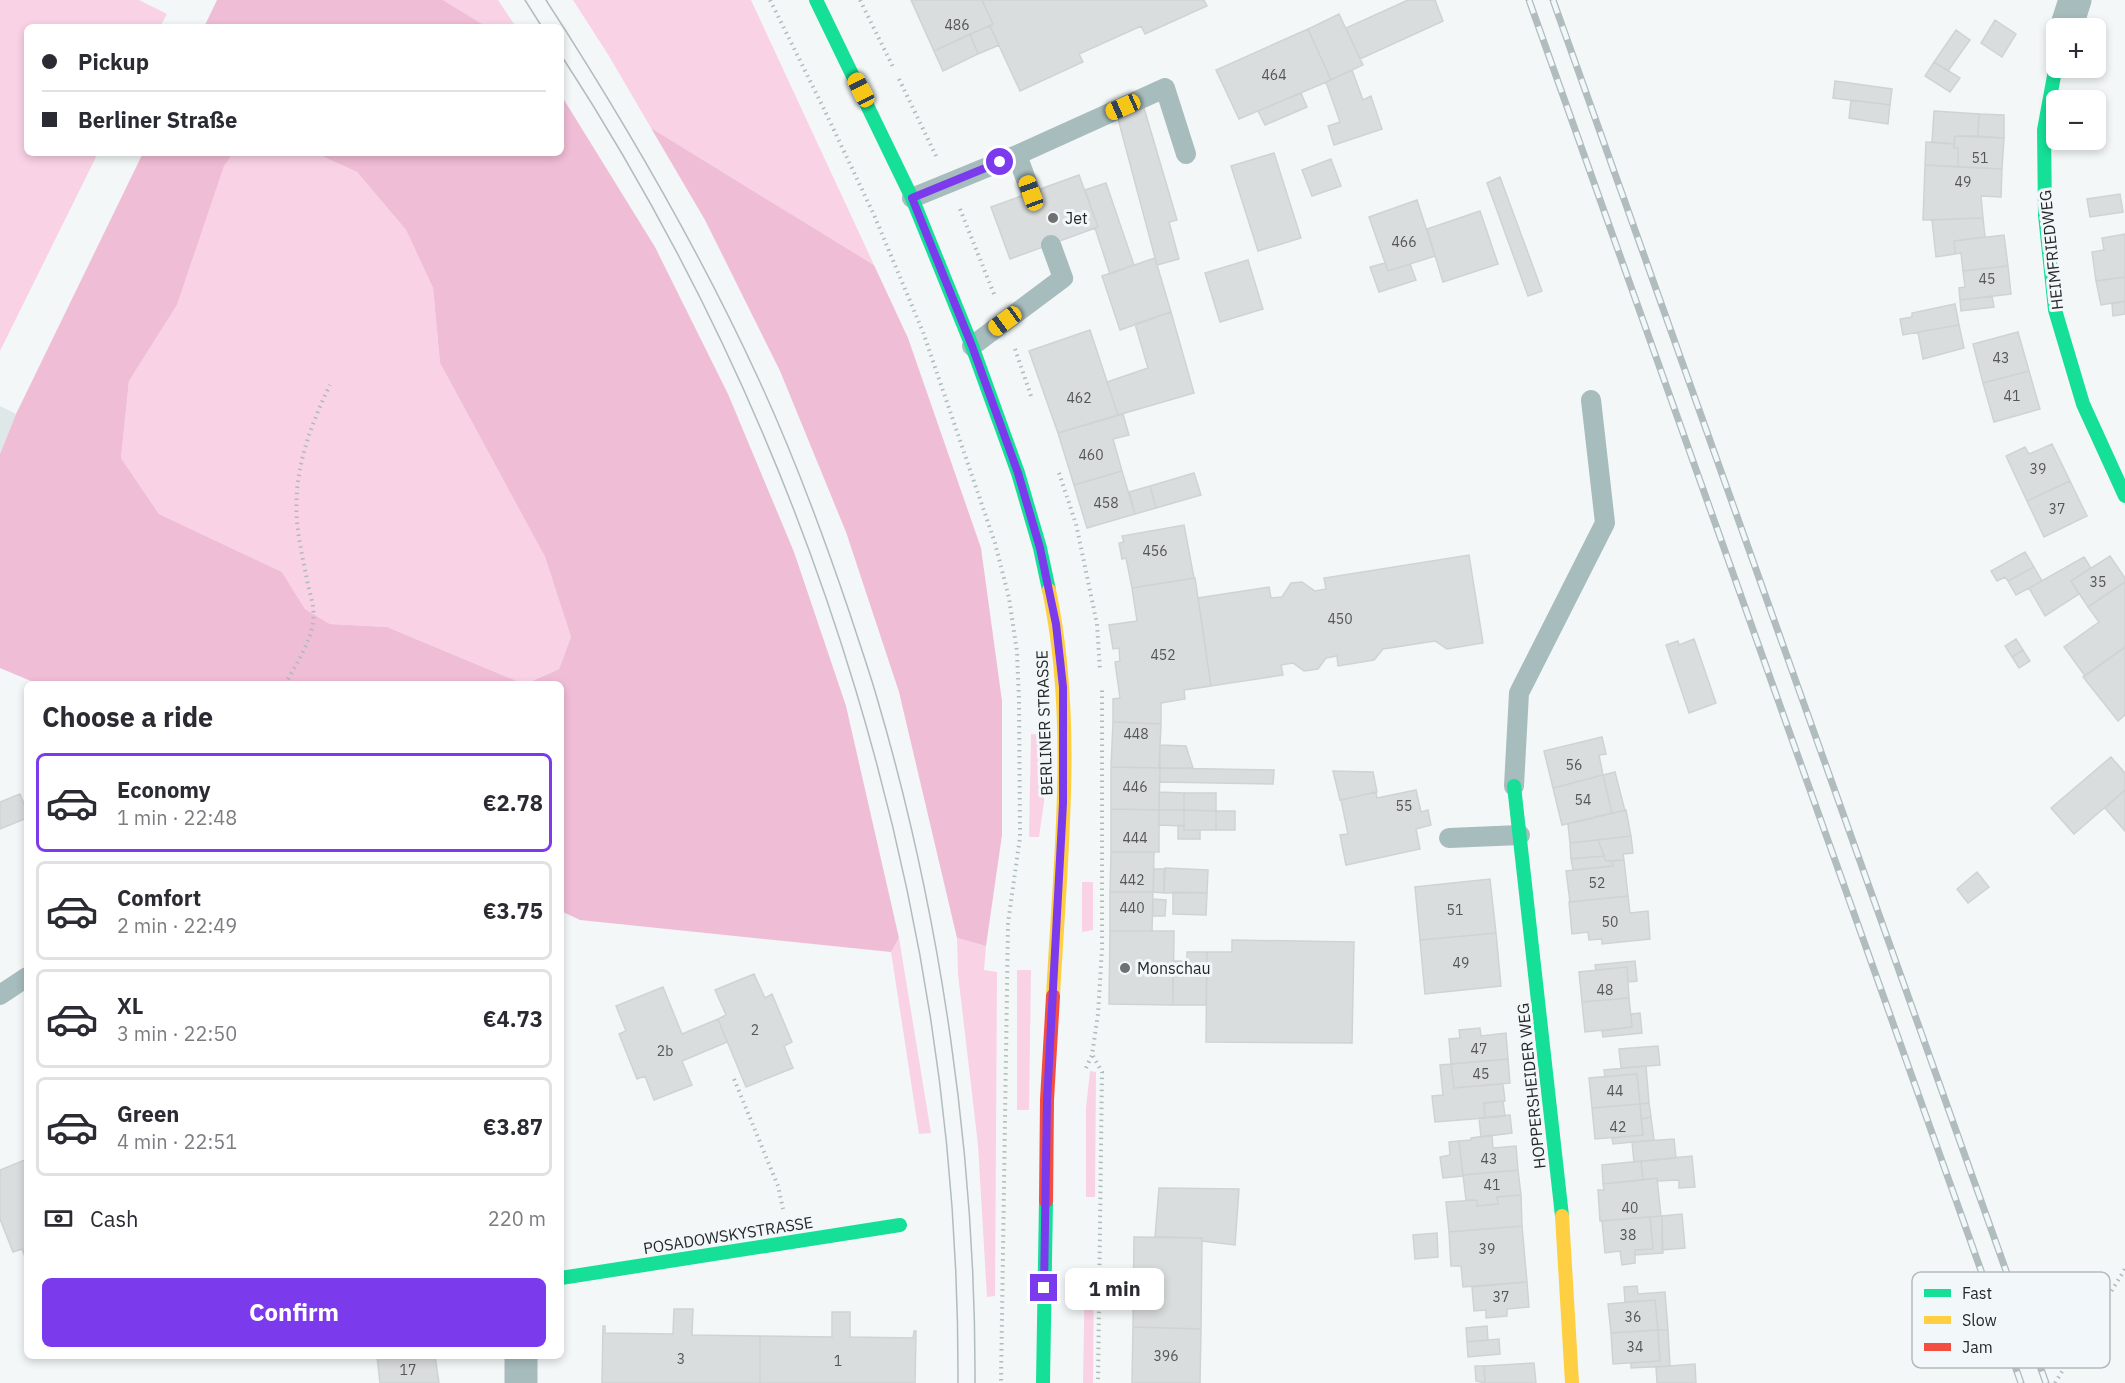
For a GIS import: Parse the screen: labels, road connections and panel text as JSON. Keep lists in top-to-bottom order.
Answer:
{
  "streets": {
    "main road": [
      "HEIMFRIEDWEG",
      "BERLINER STRASSE",
      "HOPPERSHEIDER WEG",
      "POSADOWSKYSTRASSE"
    ]
  },
  "places": ["Jet", "Monschau"],
  "house_numbers": [
    "486",
    "464",
    "51",
    "49",
    "466",
    "45",
    "43",
    "41",
    "462",
    "460",
    "39",
    "458",
    "37",
    "456",
    "35",
    "450",
    "452",
    "448",
    "56",
    "446",
    "54",
    "55",
    "444",
    "442",
    "52",
    "440",
    "51",
    "50",
    "49",
    "48",
    "2",
    "47",
    "2b",
    "45",
    "44",
    "42",
    "43",
    "41",
    "40",
    "38",
    "39",
    "37",
    "36",
    "34",
    "396",
    "3",
    "1",
    "17"
  ],
  "legend": ["Fast", "Slow", "Jam"],
  "page": {
    "map_buttons": ["+", "−"],
    "banner": ["Pickup", "Berliner Straße"],
    "heading": "Choose a ride",
    "list": [
      {
        "name": "Economy",
        "note": "1 min · 22:48",
        "value": "€2.78"
      },
      {
        "name": "Comfort",
        "note": "2 min · 22:49",
        "value": "€3.75"
      },
      {
        "name": "XL",
        "note": "3 min · 22:50",
        "value": "€4.73"
      },
      {
        "name": "Green",
        "note": "4 min · 22:51",
        "value": "€3.87"
      }
    ],
    "pay": ["Cash", "220 m"],
    "buttons": "Confirm",
    "bubble": "1 min"
  }
}
